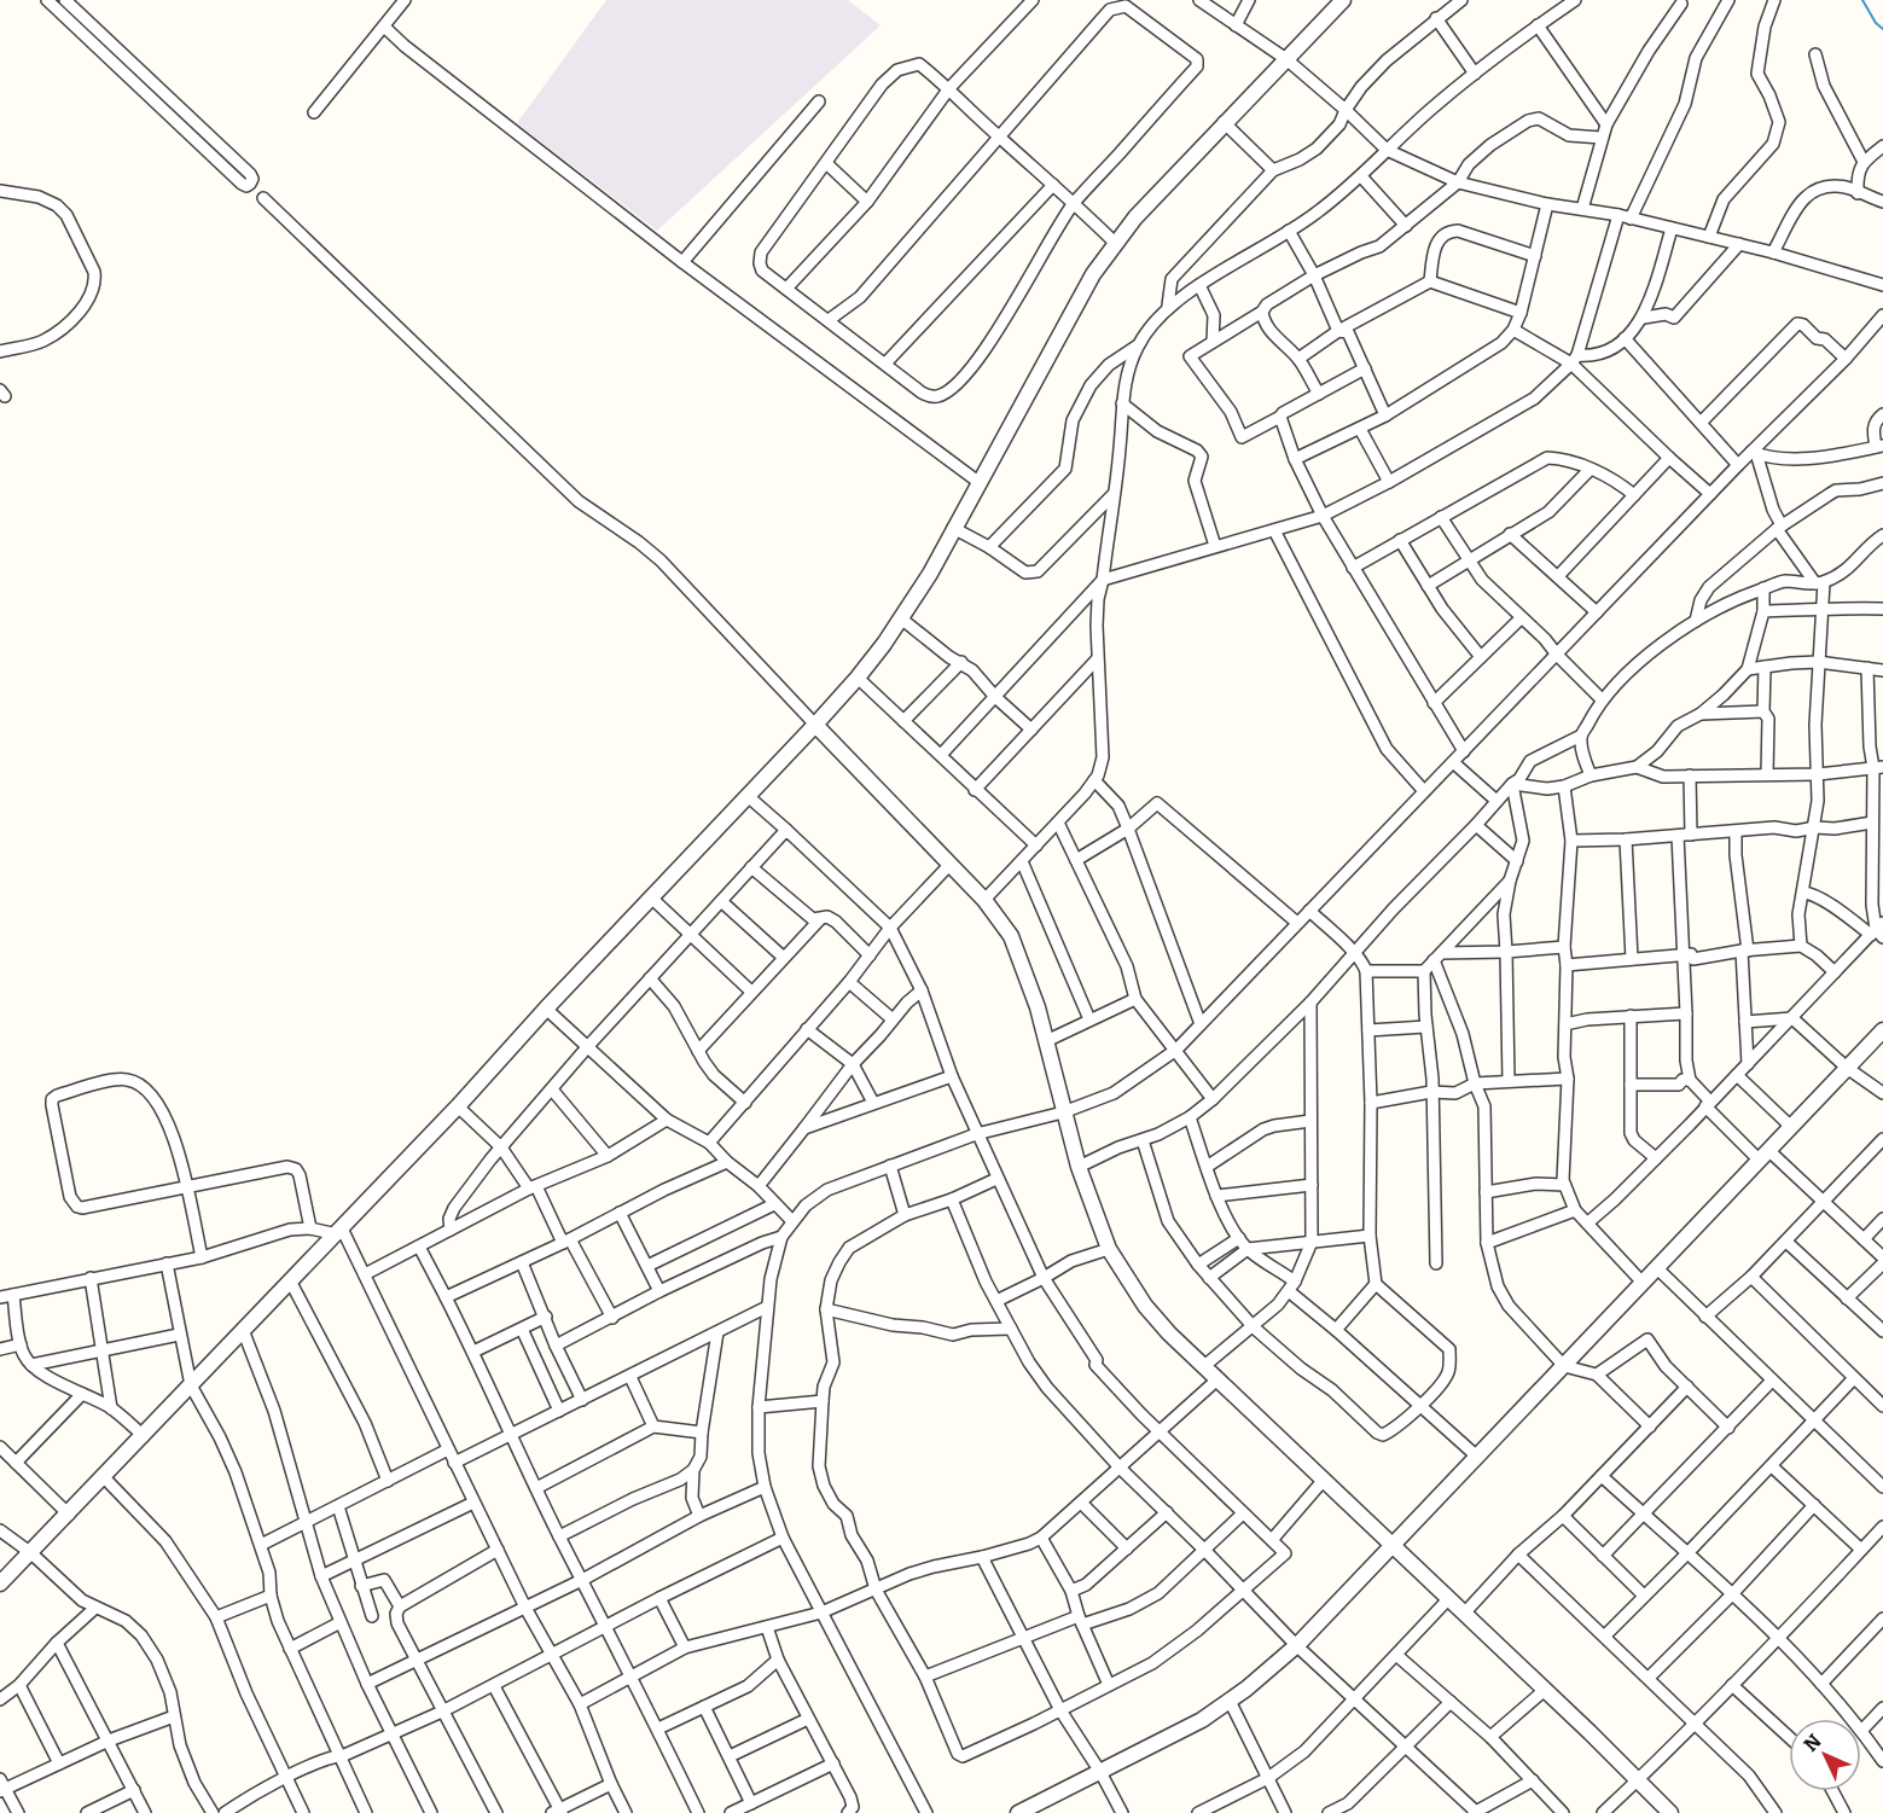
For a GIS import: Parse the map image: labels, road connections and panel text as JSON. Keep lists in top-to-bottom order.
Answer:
{
  "north": "top left"
}
